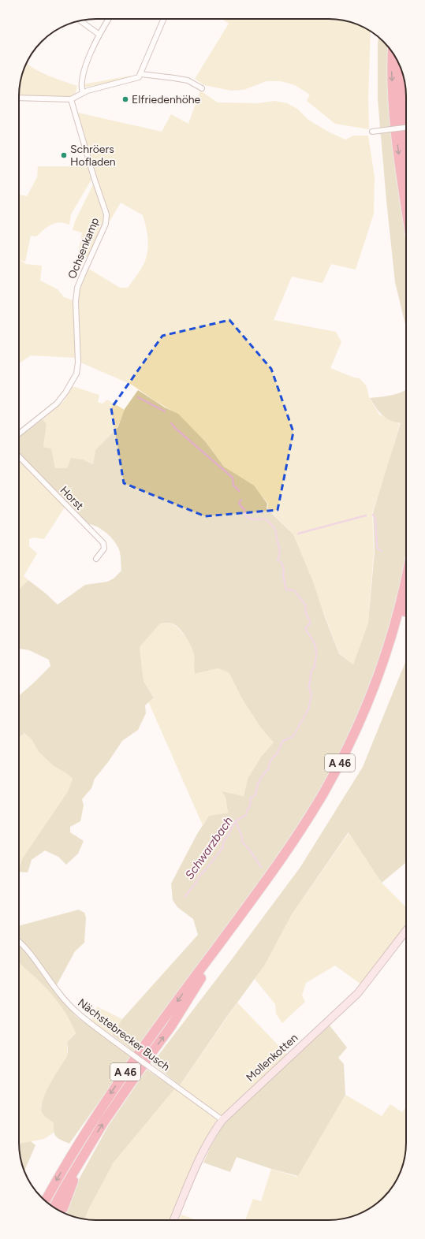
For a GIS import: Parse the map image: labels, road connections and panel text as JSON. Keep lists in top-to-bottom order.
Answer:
{
  "streets": {
    "highway": ["A 46"],
    "main road": ["Mollenkotten"],
    "street": ["Ochsenkamp", "Horst", "Nächstebrecker Busch"]
  },
  "crossings": [
    ["Nächstebrecker Busch", "Mollenkotten"]
  ],
  "water": ["Schwarzbach"],
  "places": ["Elfriedenhöhe", "Schröers Hofladen"]
}
